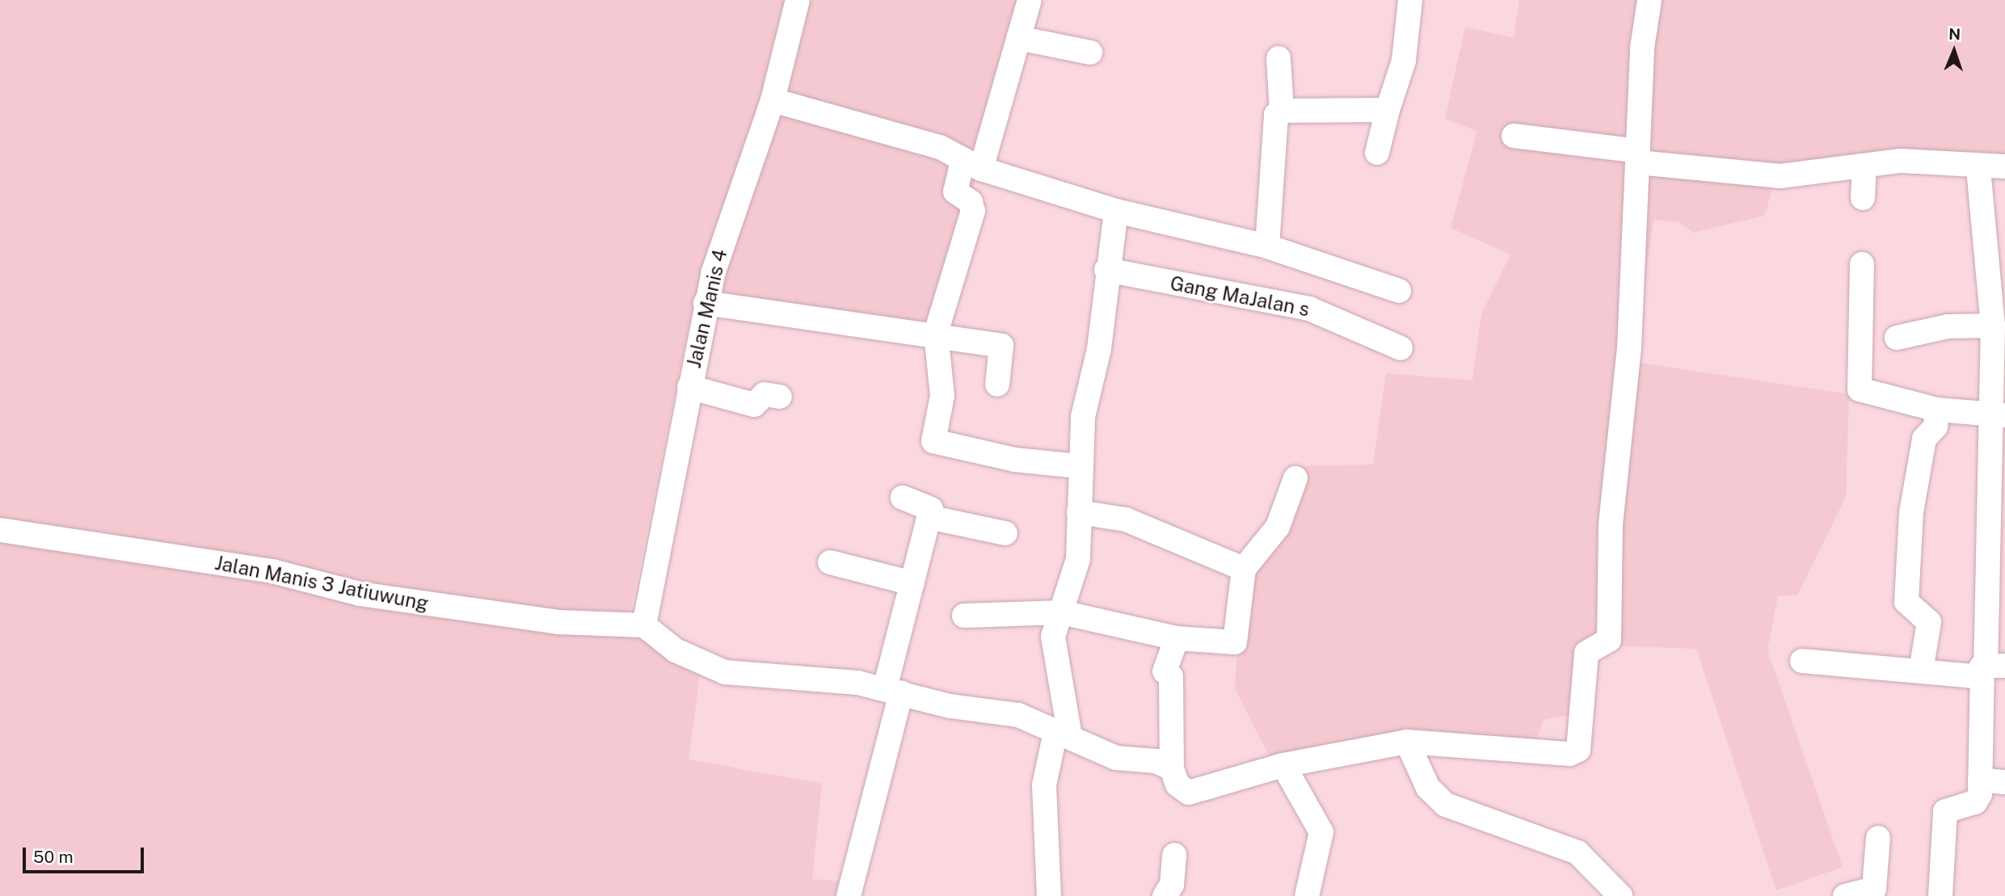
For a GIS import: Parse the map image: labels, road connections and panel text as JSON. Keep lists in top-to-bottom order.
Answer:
{
  "streets": {
    "street": ["Gang MaJalan s", "Jalan Manis 4", "Jalan Manis 3 Jatiuwung"]
  },
  "crossings": [
    ["Jalan Manis 4", "Jalan Manis 3 Jatiuwung"]
  ],
  "scale_bar": "50 m",
  "north": "top"
}
